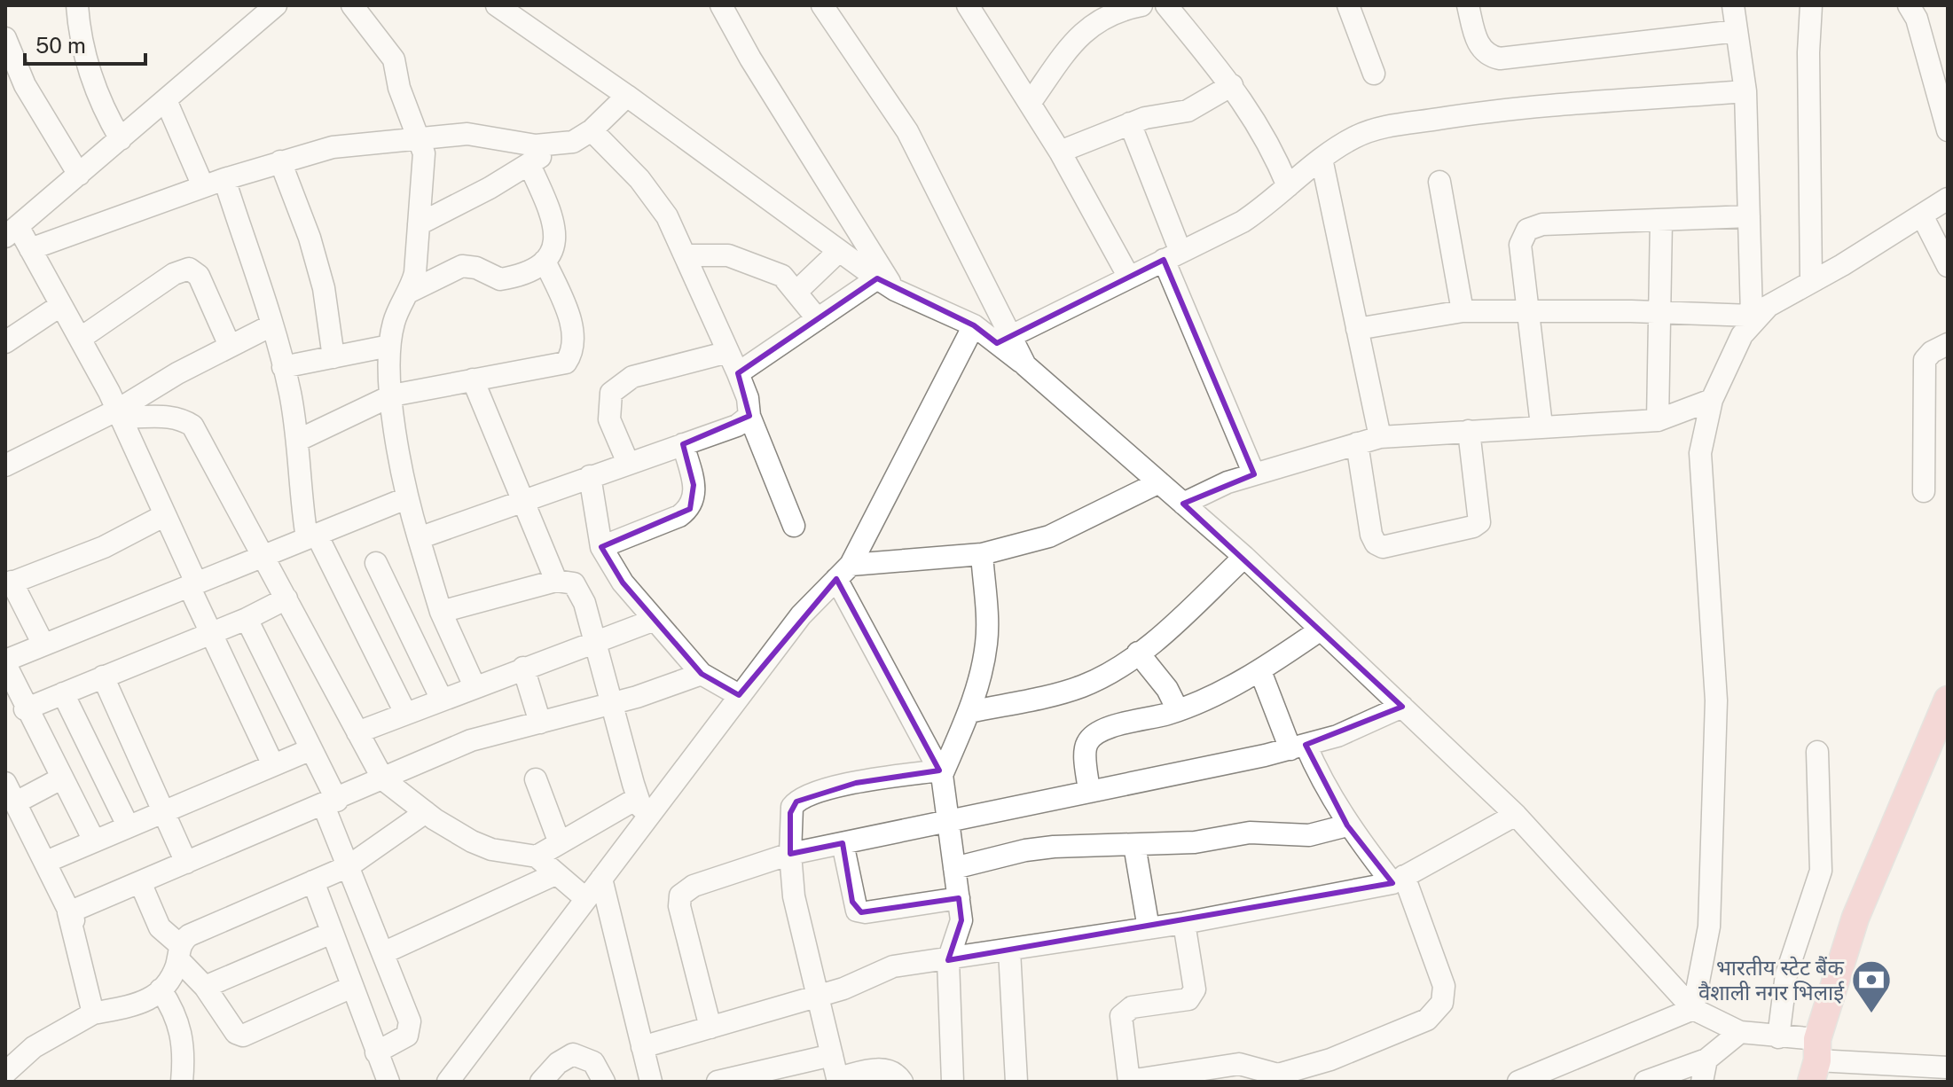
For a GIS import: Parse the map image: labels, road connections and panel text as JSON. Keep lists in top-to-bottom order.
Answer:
{
  "places": {
    "bank": ["भारतीय स्टेट बैंक वैशाली नगर भिलाई"]
  },
  "scale_bar": "50 m"
}
